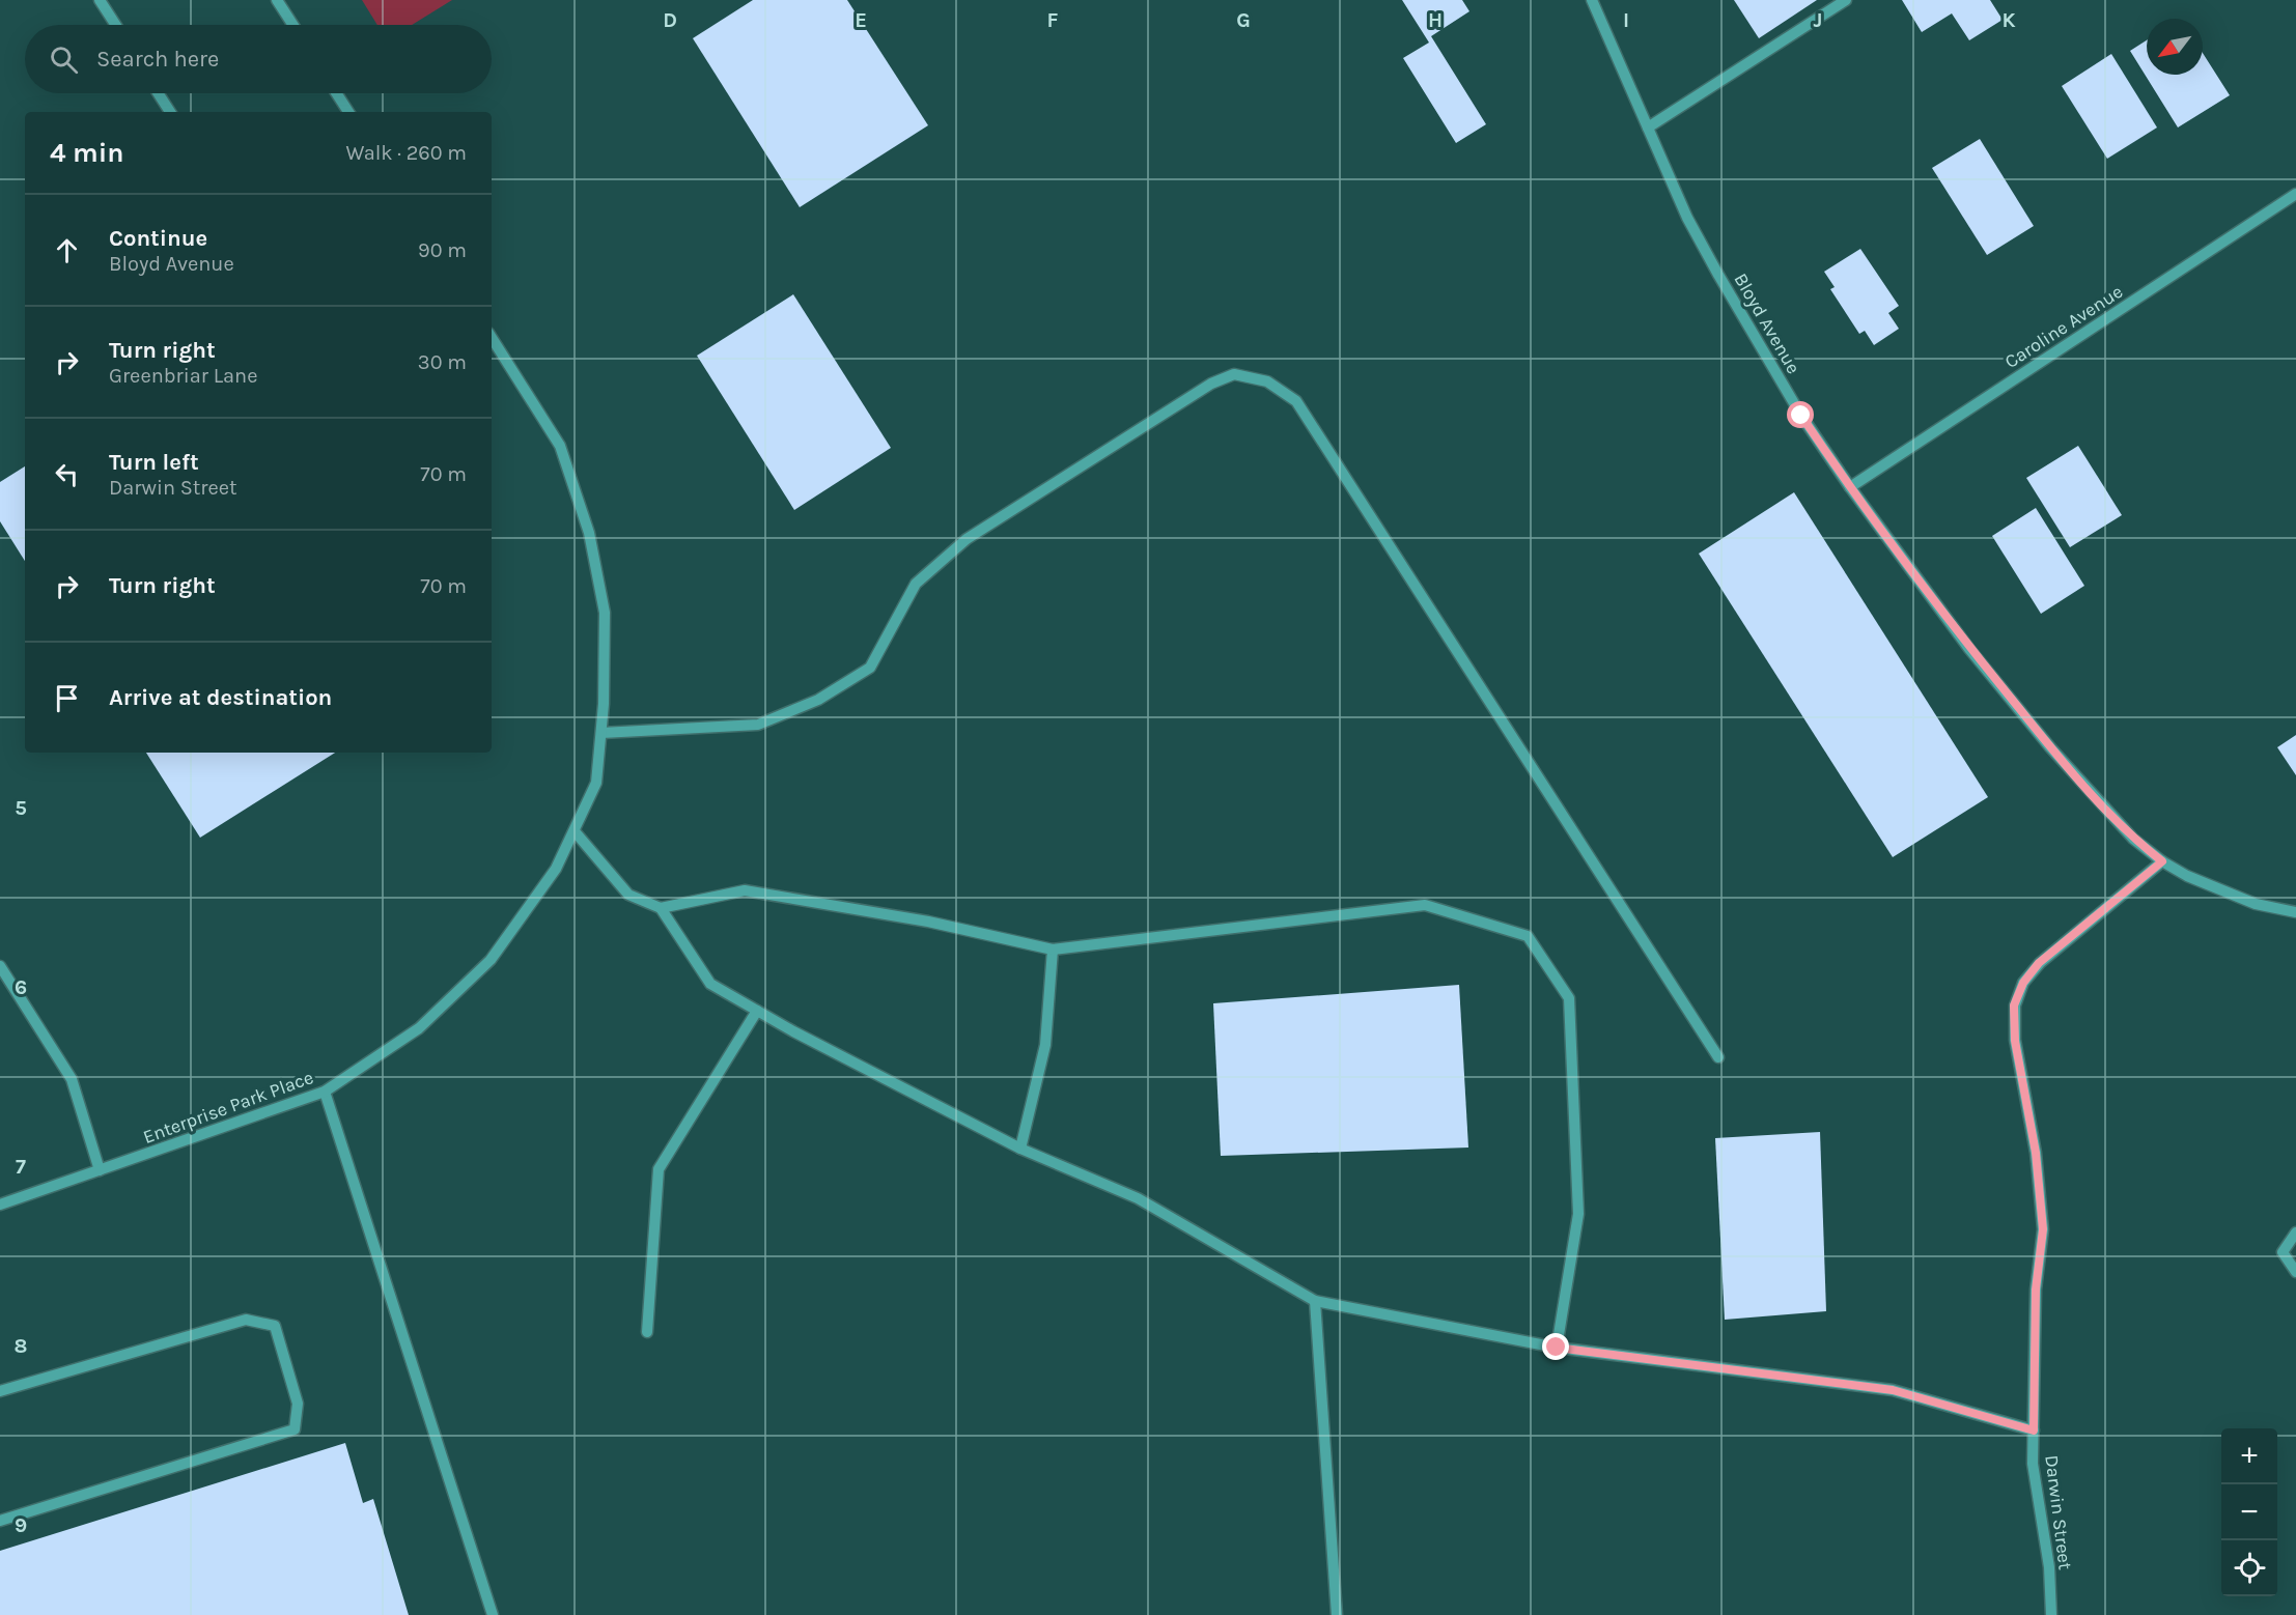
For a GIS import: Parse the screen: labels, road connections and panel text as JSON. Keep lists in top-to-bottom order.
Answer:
{
  "streets": {
    "street": [
      "Bloyd Avenue",
      "Caroline Avenue",
      "Enterprise Park Place",
      "Darwin Street"
    ]
  },
  "crossings": [
    ["Bloyd Avenue", "Caroline Avenue"],
    ["Bloyd Avenue", "Darwin Street"]
  ],
  "north": "bottom left",
  "page": {
    "search": "Search here",
    "heading": ["4 min", "Walk · 260 m"],
    "list": [
      ["Continue", "Bloyd Avenue", "90 m"],
      ["Turn right", "Greenbriar Lane", "30 m"],
      ["Turn left", "Darwin Street", "70 m"],
      ["Turn right", "70 m"],
      "Arrive at destination"
    ],
    "map_buttons": ["+", "−"]
  },
  "grid": {
    "columns": [
      "D",
      "E",
      "F",
      "G",
      "H",
      "I",
      "J",
      "K"
    ],
    "rows": [
      "5",
      "6",
      "7",
      "8",
      "9"
    ]
  }
}
